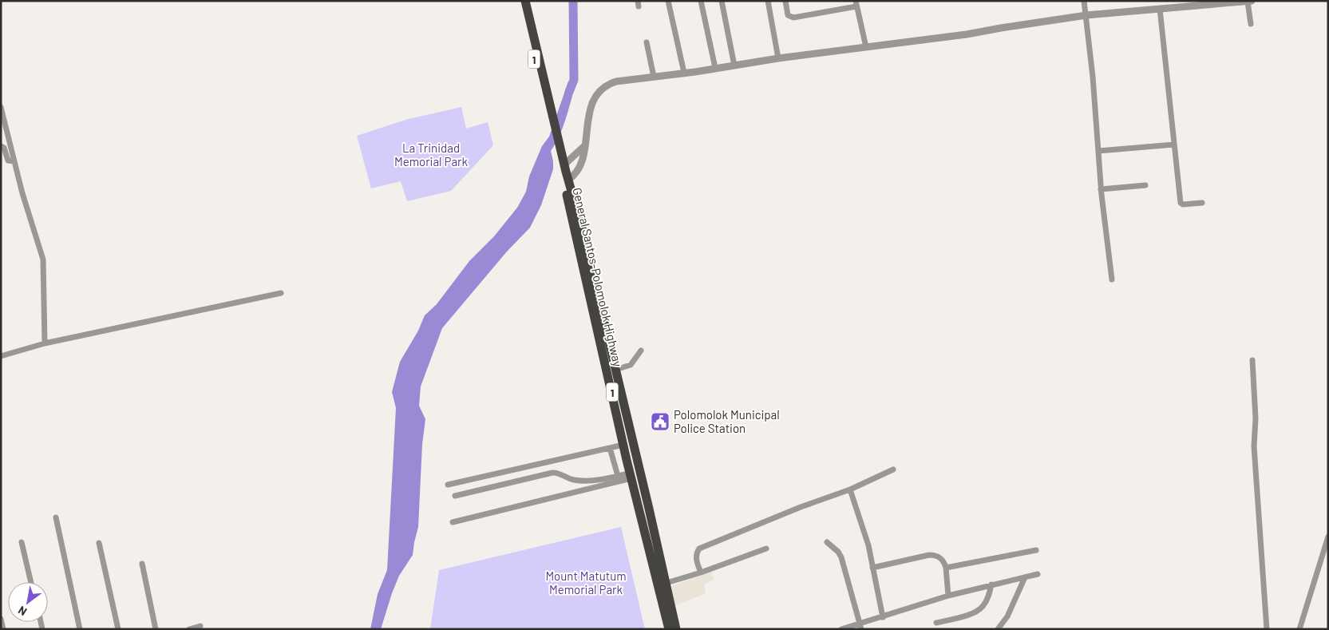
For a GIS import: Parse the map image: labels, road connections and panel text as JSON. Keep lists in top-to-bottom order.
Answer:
{
  "streets": {
    "highway": ["1", "General Santos-Polomolok Highway"]
  },
  "crossings": [
    ["1", "General Santos-Polomolok Highway"]
  ],
  "parks": ["La Trinidad Memorial Park", "Mount Matutum Memorial Park"],
  "places": {
    "public building": ["Polomolok Municipal Police Station"]
  },
  "north": "bottom left"
}
